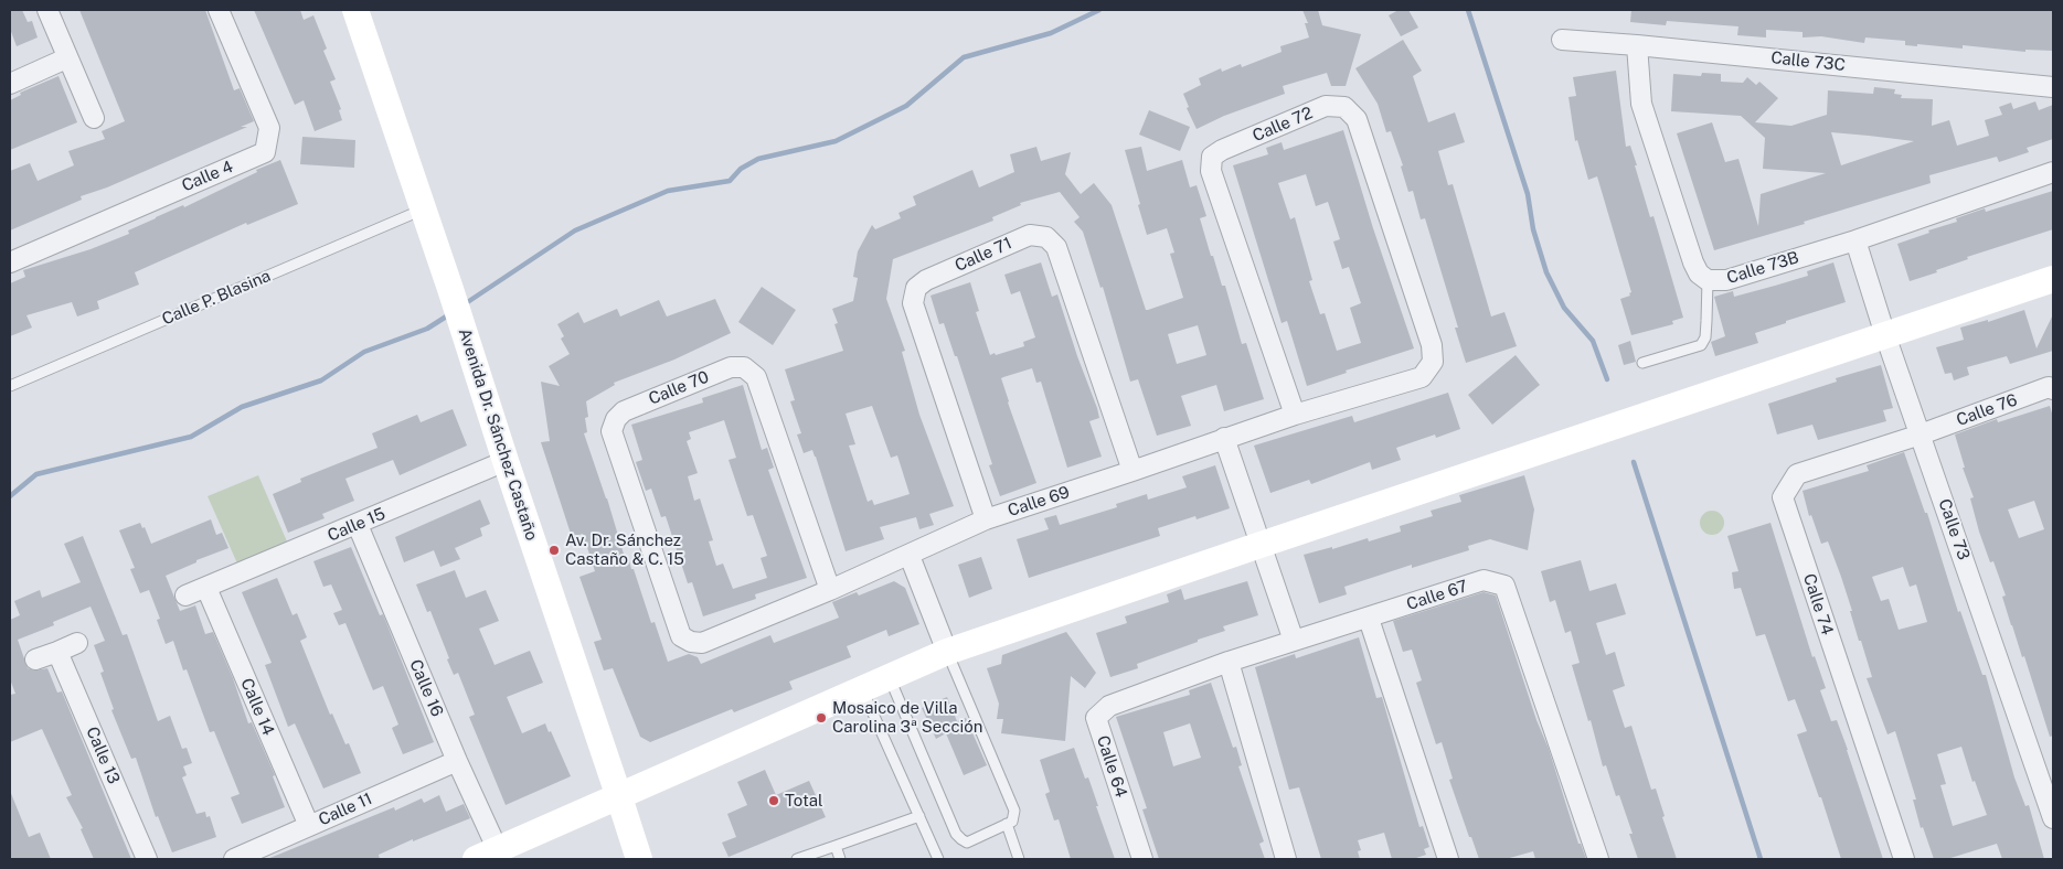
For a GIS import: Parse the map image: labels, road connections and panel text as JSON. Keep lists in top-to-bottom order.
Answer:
{
  "streets": {
    "street": [
      "Calle 73C",
      "Calle 72",
      "Calle 4",
      "Calle 71",
      "Calle 73B",
      "Calle 70",
      "Calle 76",
      "Avenida Dr. Sánchez Castaño",
      "Calle 69",
      "Calle 15",
      "Calle 73",
      "Calle 67",
      "Calle 74",
      "Calle 16",
      "Calle 14",
      "Calle 13",
      "Calle 64",
      "Calle 11"
    ],
    "lane": ["Calle P. Blasina"]
  },
  "crossings": [
    ["Calle 73C", "Calle 73B"],
    ["Calle 72", "Calle 69"],
    ["Calle 71", "Calle 69"],
    ["Calle 73B", "Calle 73"],
    ["Calle P. Blasina", "Avenida Dr. Sánchez Castaño"],
    ["Calle 70", "Calle 69"],
    ["Calle 76", "Calle 73"],
    ["Calle 76", "Calle 74"],
    ["Avenida Dr. Sánchez Castaño", "Calle 15"],
    ["Calle 15", "Calle 16"],
    ["Calle 15", "Calle 14"],
    ["Calle 73", "Calle 74"],
    ["Calle 67", "Calle 64"],
    ["Calle 16", "Calle 11"],
    ["Calle 14", "Calle 11"]
  ],
  "places": ["Av. Dr. Sánchez Castaño & C. 15", "Mosaico de Villa Carolina 3ª Sección", "Total"]
}
